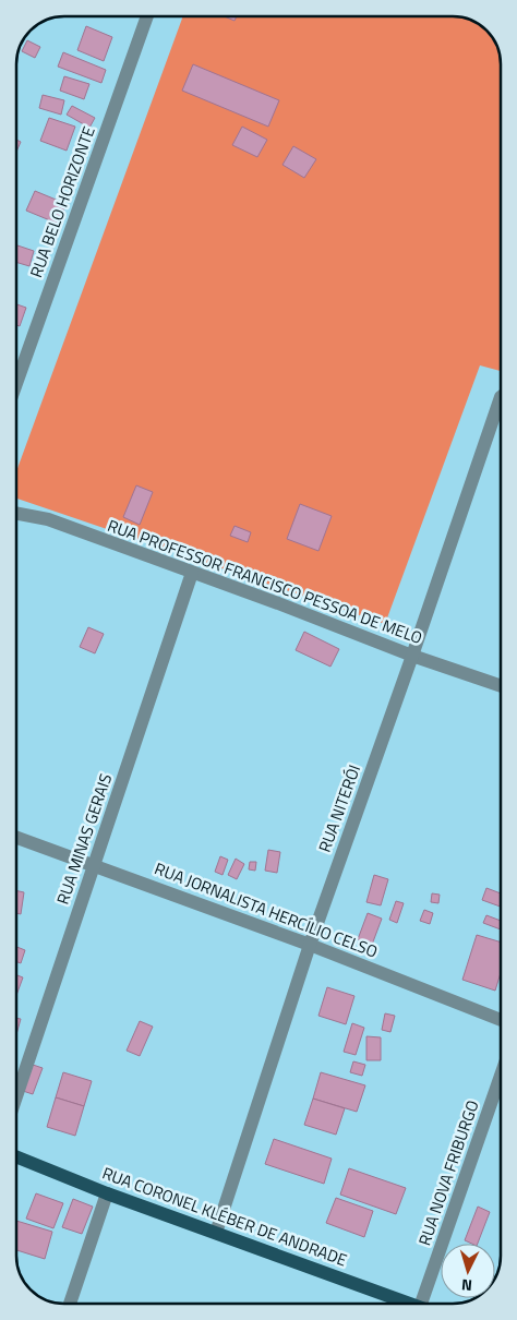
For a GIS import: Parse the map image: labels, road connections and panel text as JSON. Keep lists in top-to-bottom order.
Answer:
{
  "streets": {
    "main road": ["RUA CORONEL KLÉBER DE ANDRADE"],
    "street": [
      "RUA BELO HORIZONTE",
      "RUA PROFESSOR FRANCISCO PESSOA DE MELO",
      "RUA NITERÓI",
      "RUA MINAS GERAIS",
      "RUA JORNALISTA HERCÍLIO CELSO",
      "RUA NOVA FRIBURGO"
    ]
  },
  "crossings": [
    ["RUA PROFESSOR FRANCISCO PESSOA DE MELO", "RUA NITERÓI"],
    ["RUA PROFESSOR FRANCISCO PESSOA DE MELO", "RUA MINAS GERAIS"],
    ["RUA NITERÓI", "RUA JORNALISTA HERCÍLIO CELSO"],
    ["RUA NITERÓI", "RUA CORONEL KLÉBER DE ANDRADE"],
    ["RUA MINAS GERAIS", "RUA JORNALISTA HERCÍLIO CELSO"]
  ],
  "north": "bottom"
}
